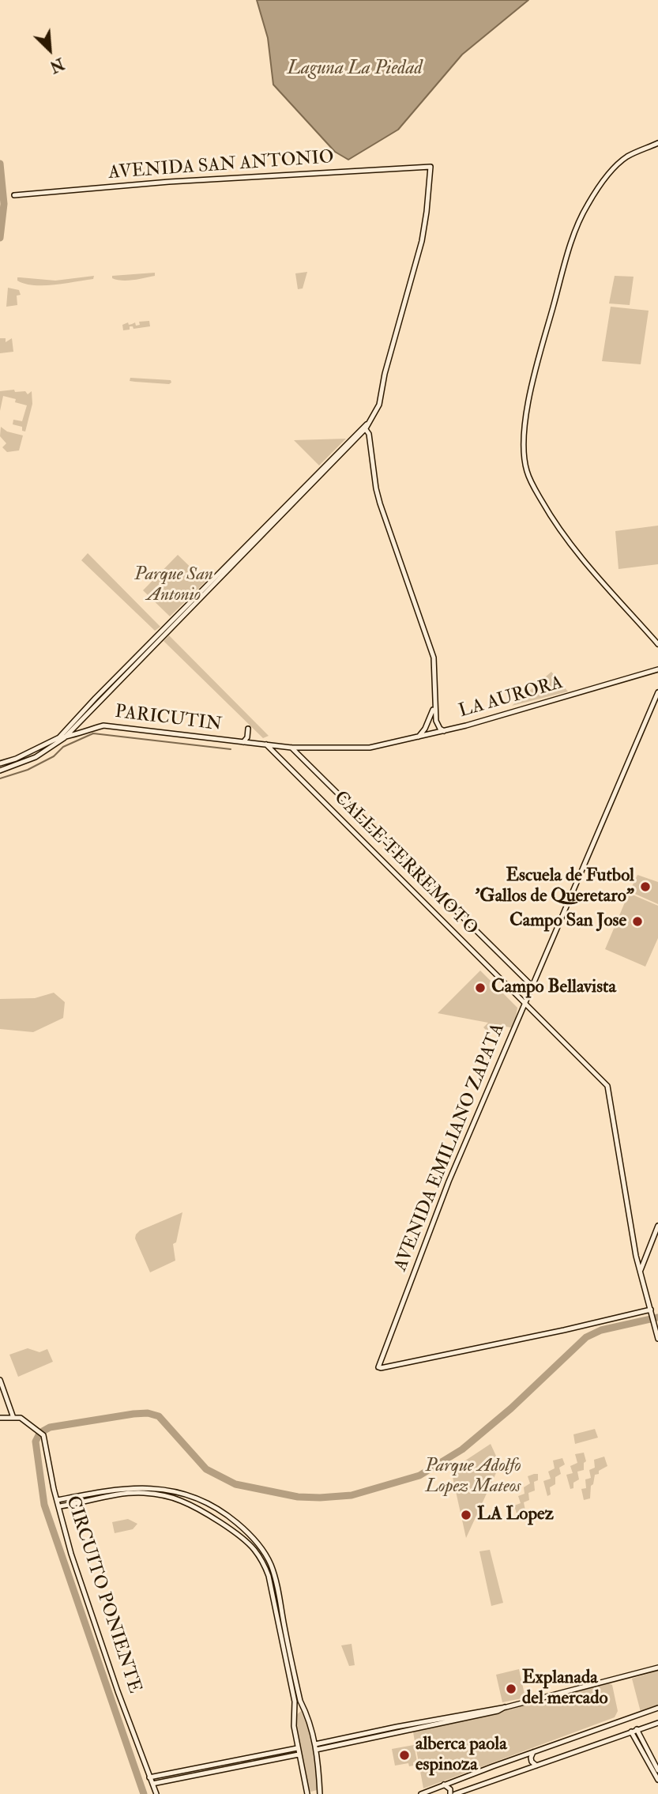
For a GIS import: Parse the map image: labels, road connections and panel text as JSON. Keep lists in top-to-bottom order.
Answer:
{
  "streets": {
    "street": [
      "AVENIDA SAN ANTONIO",
      "LA AURORA",
      "PARICUTIN",
      "CALLE TERREMOTO",
      "AVENIDA EMILIANO ZAPATA",
      "CIRCUITO PONIENTE"
    ]
  },
  "crossings": [
    ["LA AURORA", "PARICUTIN"],
    ["LA AURORA", "CALLE TERREMOTO"],
    ["PARICUTIN", "CALLE TERREMOTO"],
    ["CALLE TERREMOTO", "AVENIDA EMILIANO ZAPATA"]
  ],
  "water": ["Laguna La Piedad"],
  "parks": ["Parque San Antonio", "Parque Adolfo Lopez Mateos"],
  "places": [
    "Escuela de Futbol 'Gallos de Queretaro\"",
    "Campo San Jose",
    "Campo Bellavista",
    "LA Lopez",
    "Explanada del mercado",
    "alberca paola espinoza"
  ],
  "north": "bottom right"
}
